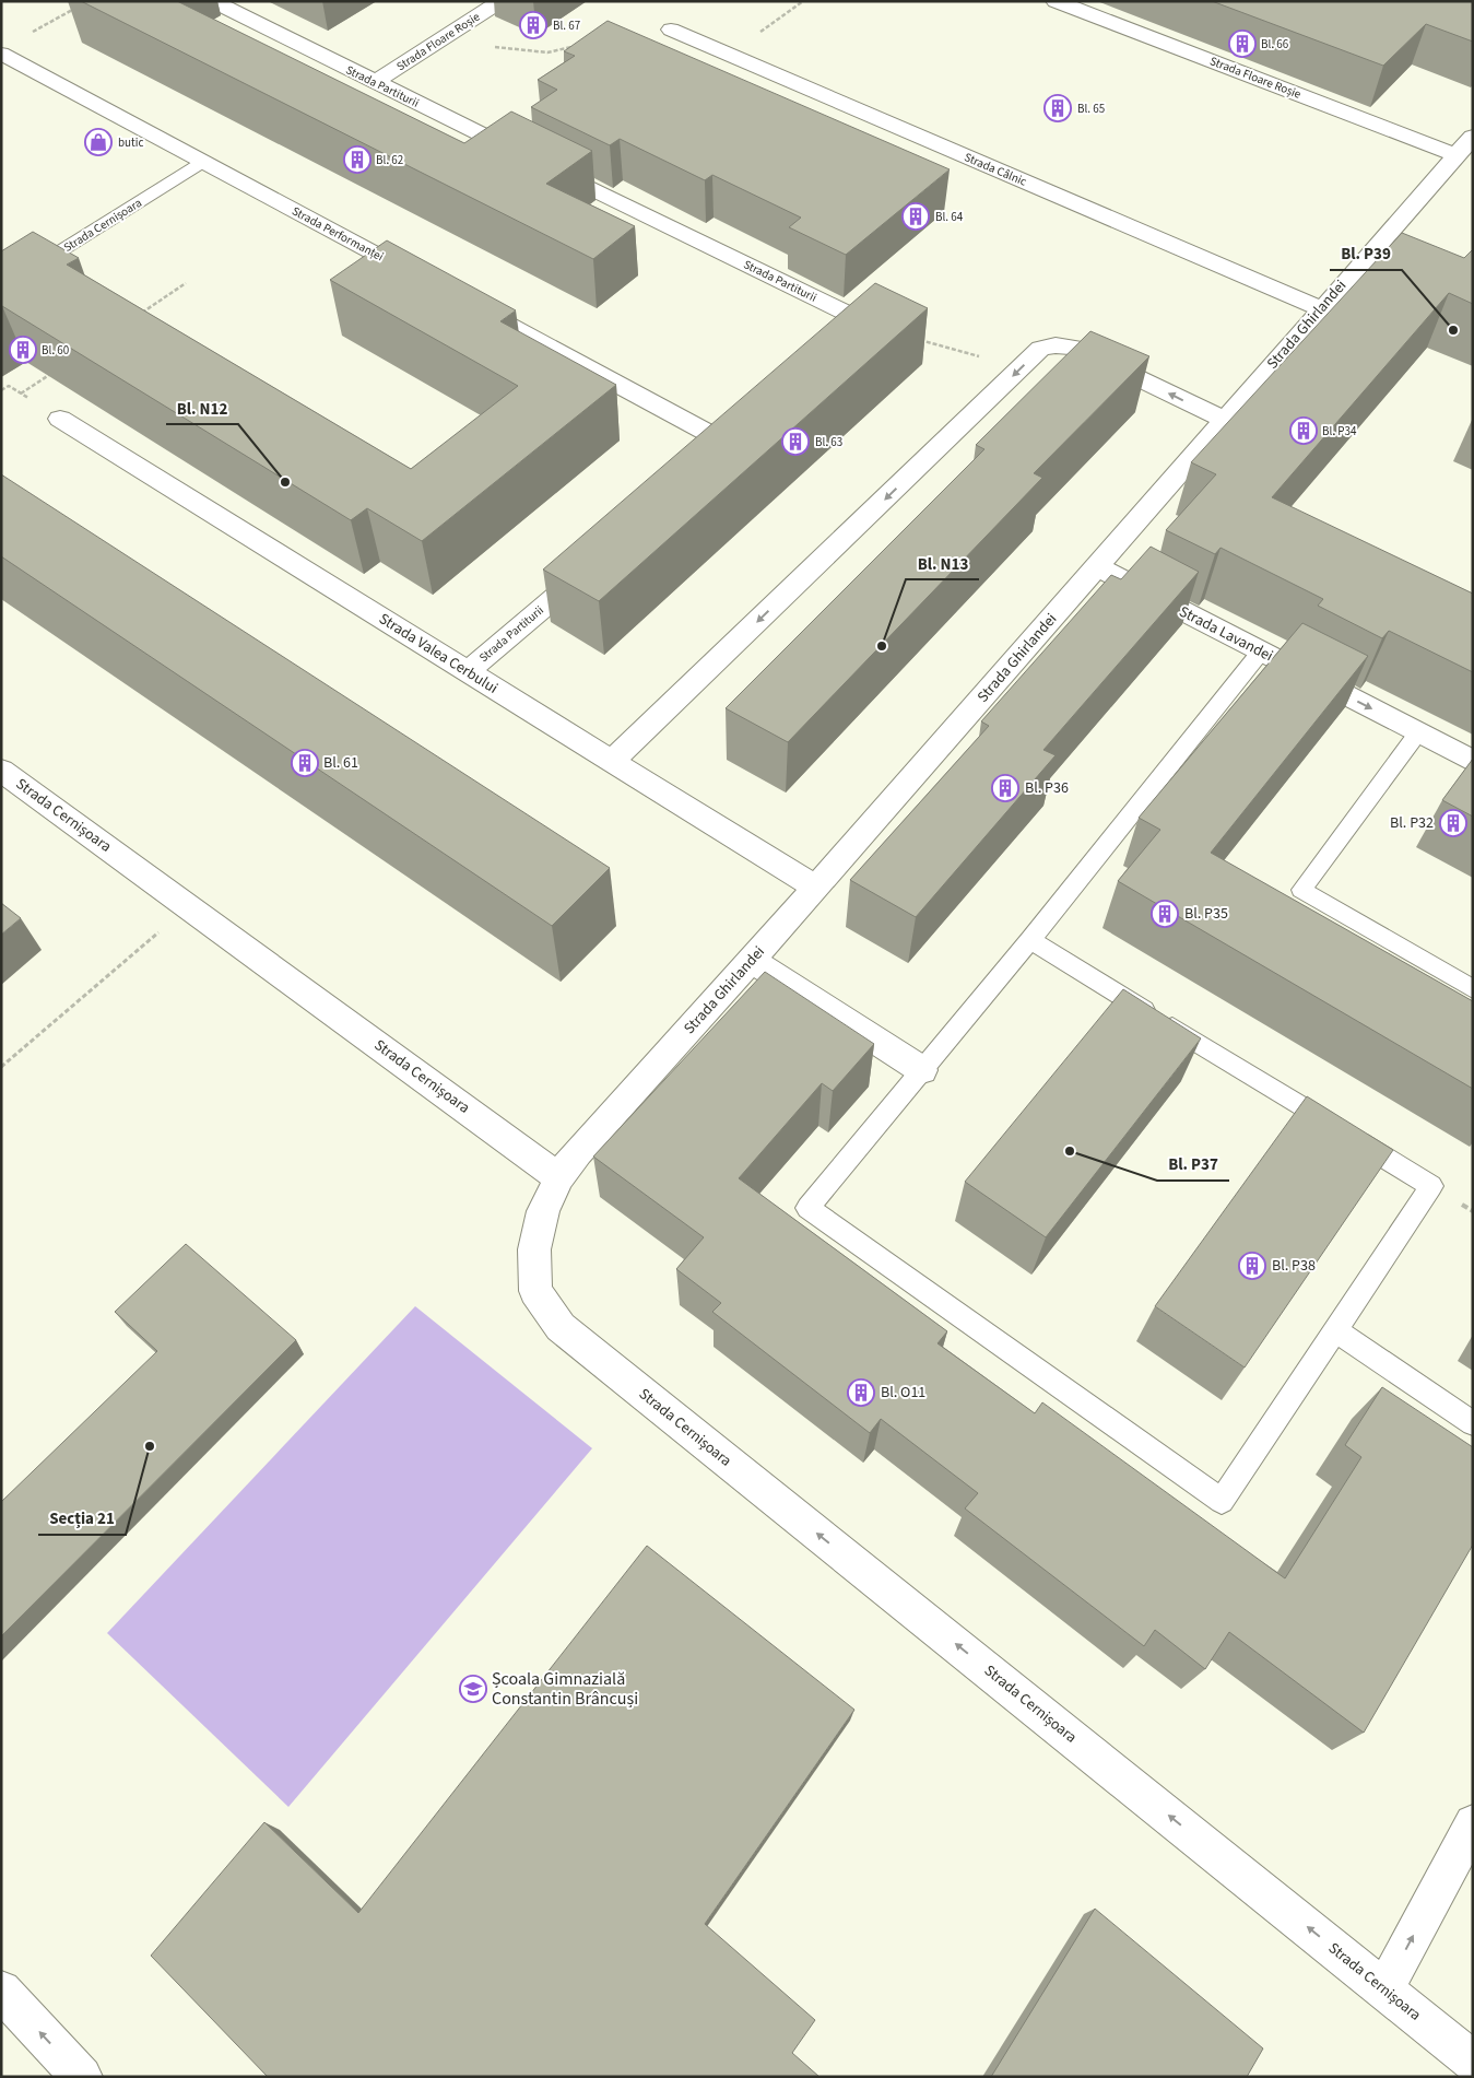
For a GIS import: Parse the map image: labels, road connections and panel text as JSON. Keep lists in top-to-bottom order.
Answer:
{
  "streets": {
    "street": [
      "Strada Floare Roșie",
      "Strada Partiturii",
      "Strada Câlnic",
      "Strada Cernișoara",
      "Strada Performanței",
      "Strada Ghirlandei",
      "Strada Lavandei",
      "Strada Valea Cerbului"
    ]
  },
  "crossings": [
    ["Strada Floare Roșie", "Strada Partiturii"],
    ["Strada Floare Roșie", "Strada Ghirlandei"],
    ["Strada Partiturii", "Strada Valea Cerbului"],
    ["Strada Câlnic", "Strada Ghirlandei"],
    ["Strada Cernișoara", "Strada Performanței"],
    ["Strada Cernișoara", "Strada Ghirlandei"],
    ["Strada Ghirlandei", "Strada Lavandei"],
    ["Strada Ghirlandei", "Strada Valea Cerbului"]
  ],
  "one_way": ["Strada Cernișoara", "Strada Lavandei"],
  "places": {
    "building": [
      "Bl. 67",
      "Bl. 66",
      "Bl. 65",
      "Bl. 62",
      "Bl. 64",
      "Bl. 60",
      "Bl. P34",
      "Bl. 63",
      "Bl. 61",
      "Bl. P36",
      "Bl. P32",
      "Bl. P35",
      "Bl. P38",
      "Bl. O11"
    ],
    "shop": ["butic"],
    "other": [
      "Bl. P39",
      "Bl. N12",
      "Bl. N13",
      "Bl. P37",
      "Secția 21"
    ],
    "school or university": ["Școala Gimnazială Constantin Brâncuși"]
  }
}
